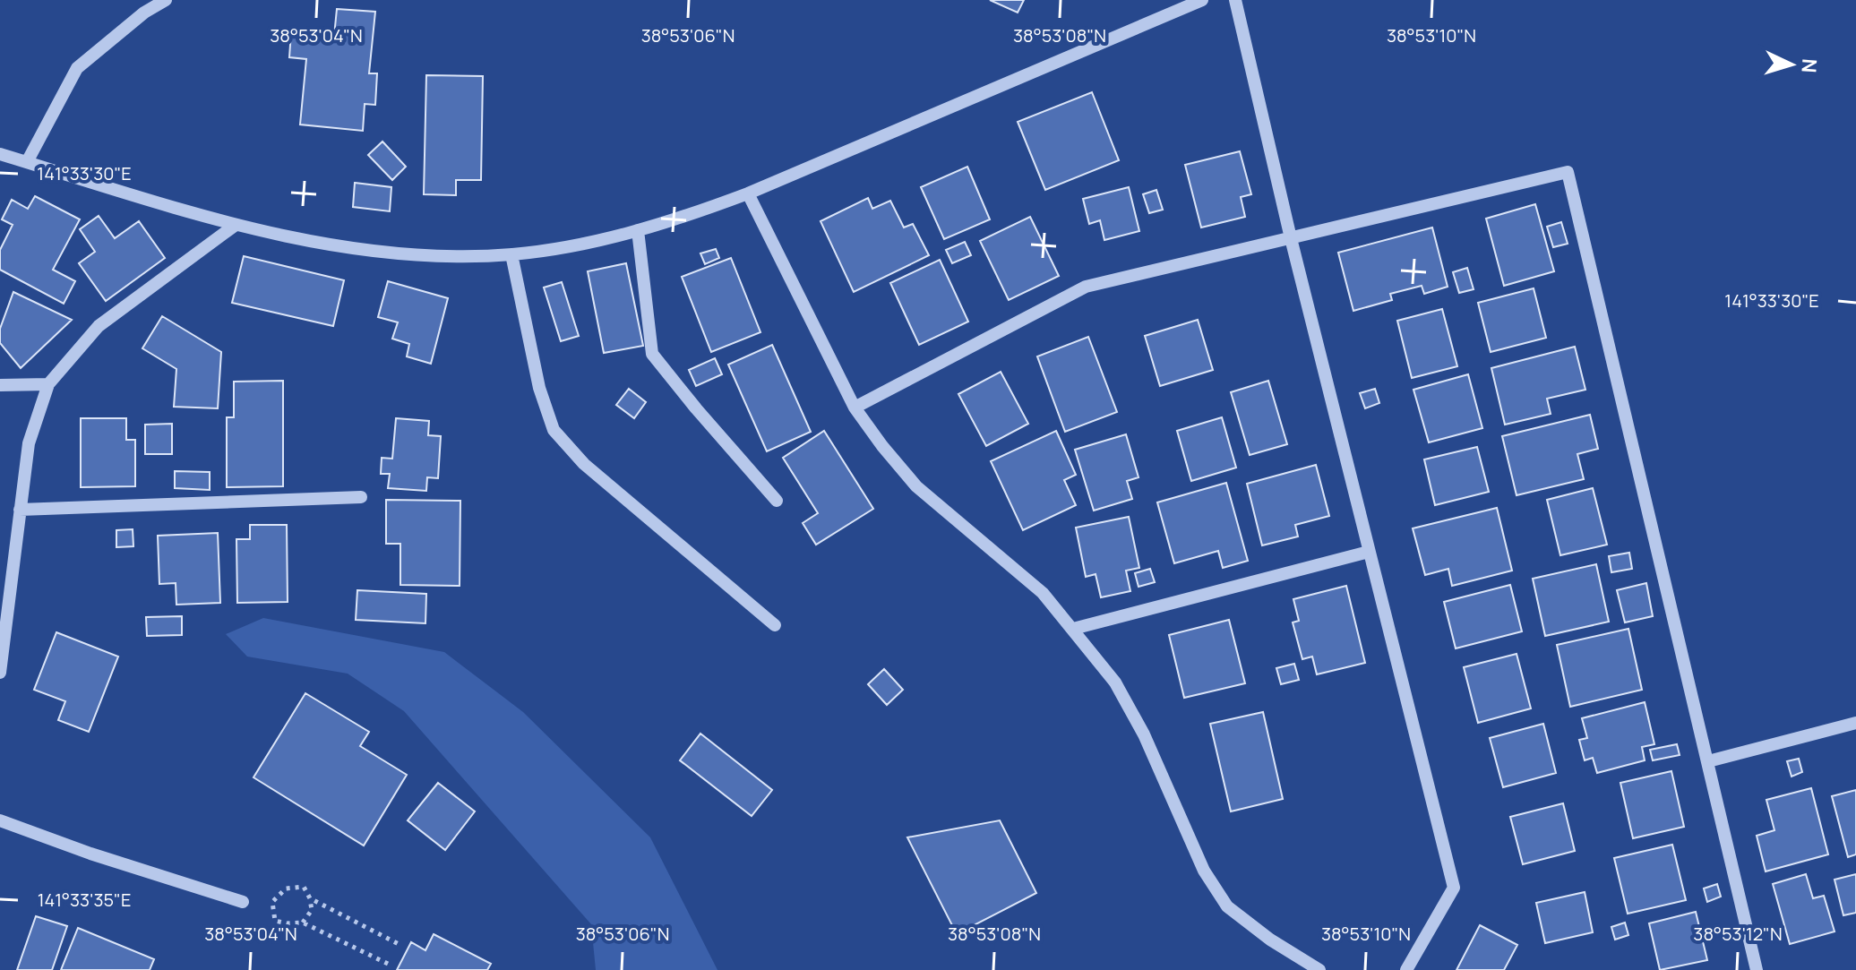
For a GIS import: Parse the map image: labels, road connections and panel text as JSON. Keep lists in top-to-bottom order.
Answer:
{
  "north": "right",
  "coordinates": [
    "38°53'04\"N",
    "38°53'06\"N",
    "38°53'08\"N",
    "38°53'10\"N",
    "141°33'30\"E",
    "141°33'35\"E",
    "38°53'12\"N"
  ]
}
